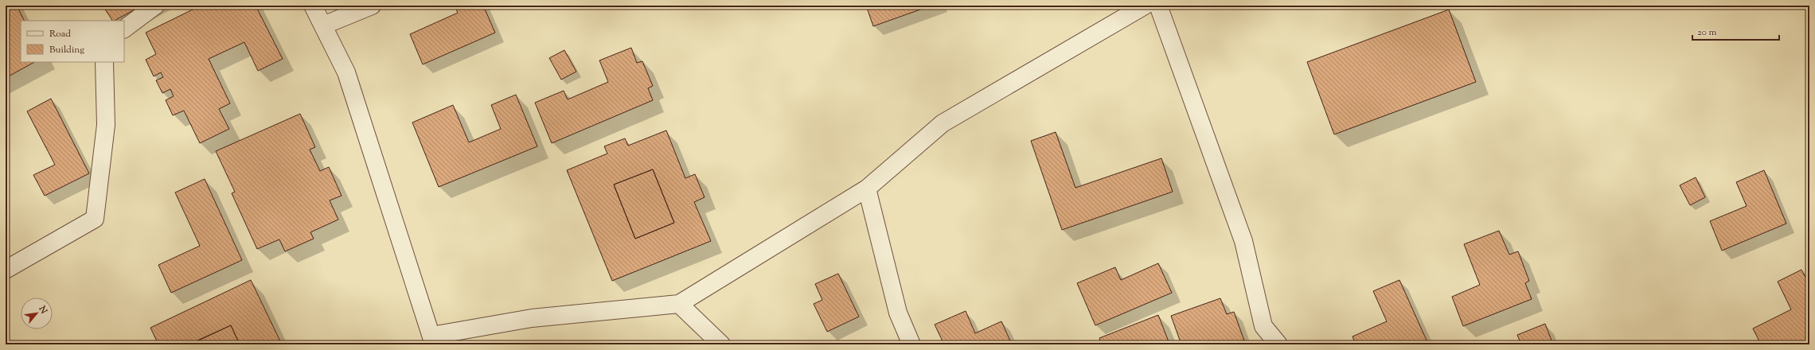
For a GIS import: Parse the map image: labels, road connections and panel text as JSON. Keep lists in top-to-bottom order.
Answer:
{
  "legend": ["Road", "Building"],
  "scale_bar": "20 m",
  "north": "top right"
}
